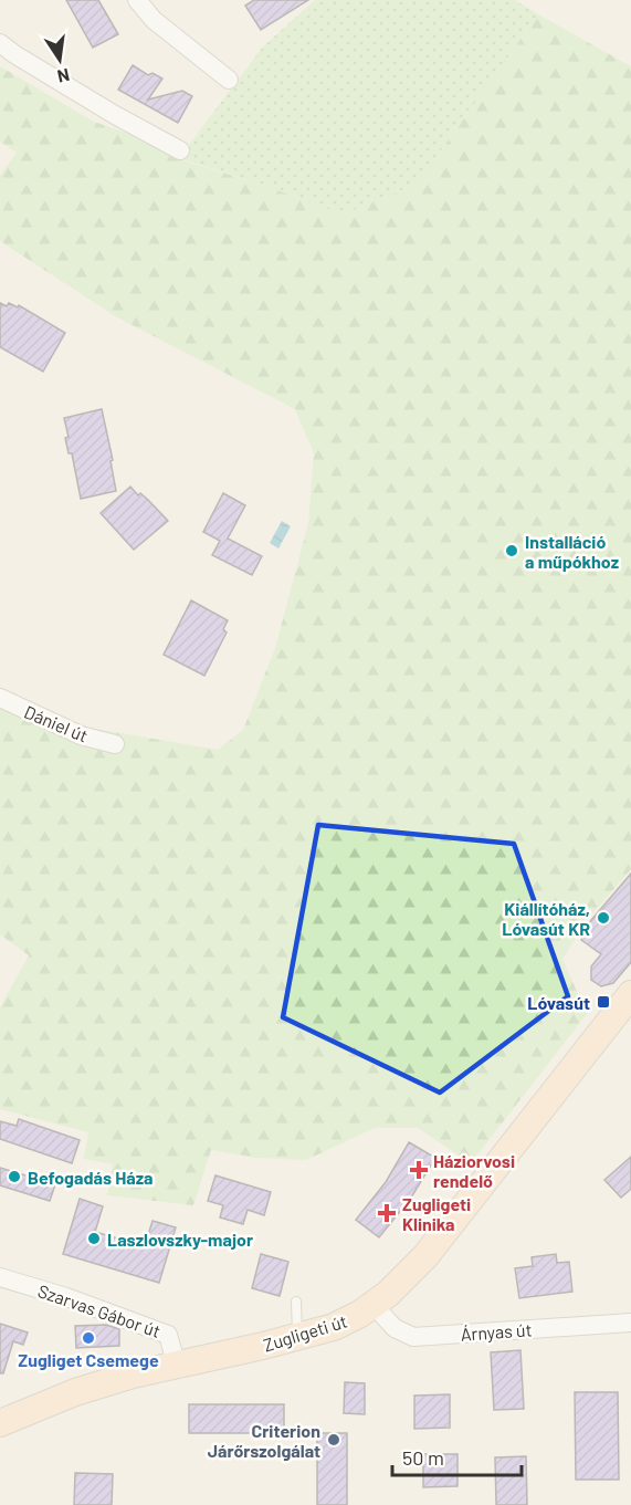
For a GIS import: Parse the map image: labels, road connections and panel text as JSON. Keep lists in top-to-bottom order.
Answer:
{
  "streets": {
    "street": [
      "Dániel út",
      "Szarvas Gábor út",
      "Árnyas út",
      "Zugligeti út"
    ]
  },
  "crossings": [
    ["Szarvas Gábor út", "Zugligeti út"],
    ["Árnyas út", "Zugligeti út"]
  ],
  "places": {
    "other": [
      "Installáció a műpókhoz",
      "Kiállítóház, Lóvasút KR",
      "Befogadás Háza",
      "Laszlovszky-major",
      "Zugliget Csemege",
      "Criterion Járőrszolgálat"
    ],
    "transit": ["Lóvasút"],
    "health": ["Háziorvosi rendelő", "Zugligeti Klinika"]
  },
  "scale_bar": "50 m",
  "north": "bottom"
}
